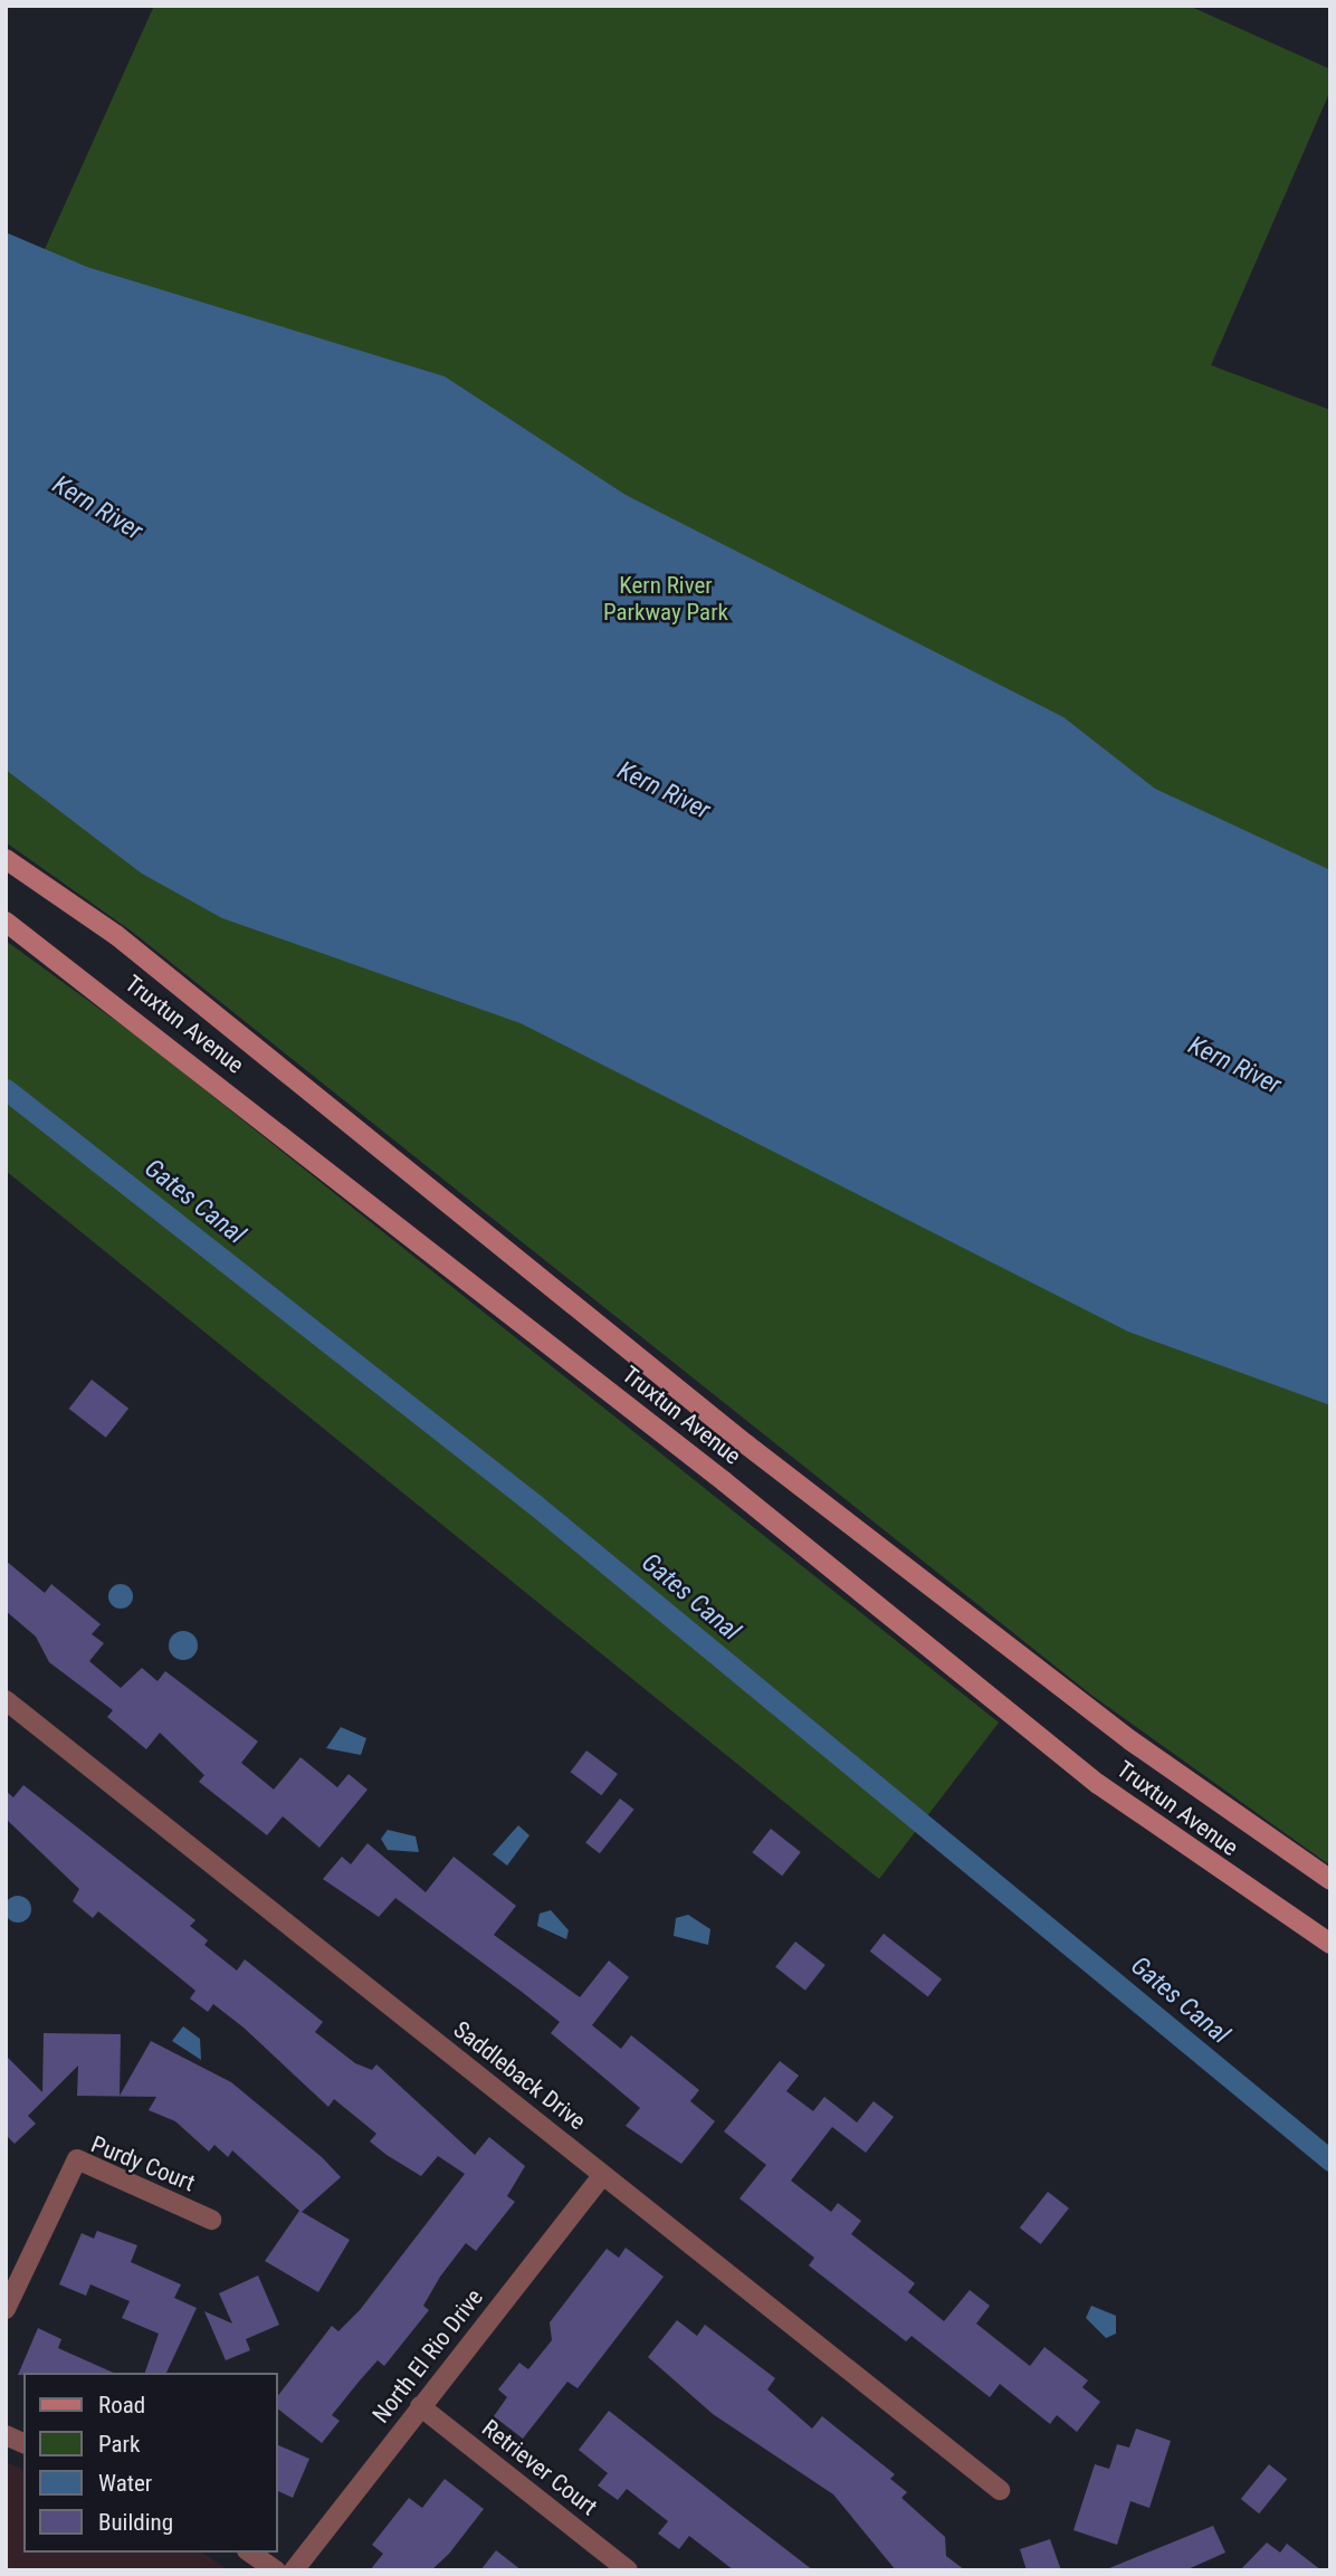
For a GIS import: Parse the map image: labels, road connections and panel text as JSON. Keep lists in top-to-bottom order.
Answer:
{
  "streets": {
    "main road": ["Truxtun Avenue"],
    "street": [
      "Saddleback Drive",
      "Purdy Court",
      "North El Rio Drive",
      "Retriever Court"
    ]
  },
  "crossings": [
    ["Saddleback Drive", "North El Rio Drive"],
    ["North El Rio Drive", "Retriever Court"]
  ],
  "water": ["Kern River", "Gates Canal"],
  "parks": ["Kern River Parkway Park"],
  "legend": [
    "Road",
    "Park",
    "Water",
    "Building"
  ]
}
